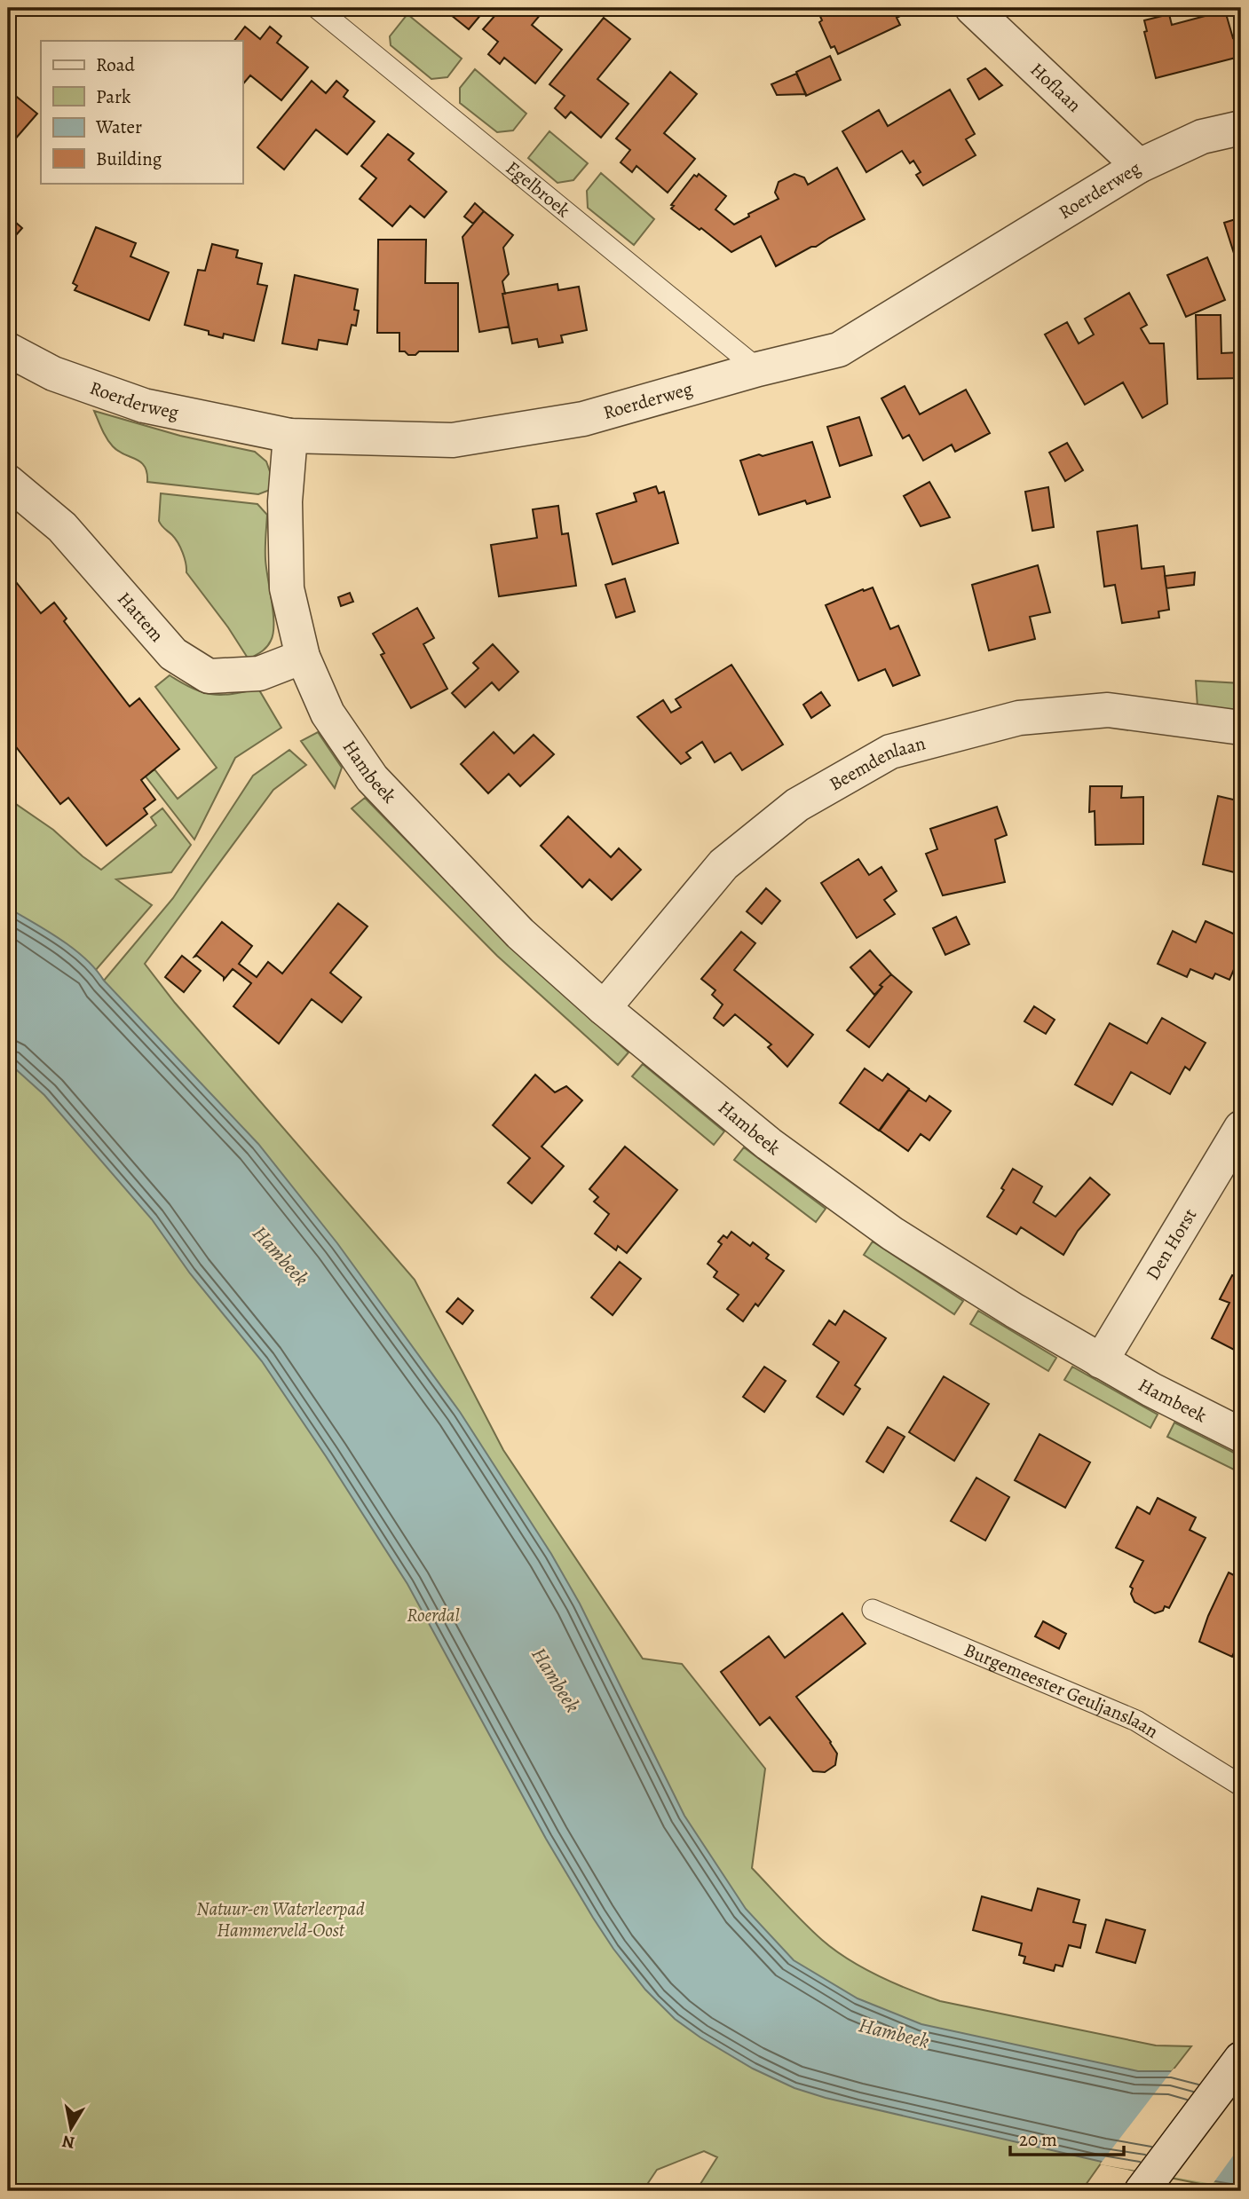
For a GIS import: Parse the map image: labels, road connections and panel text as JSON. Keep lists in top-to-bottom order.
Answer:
{
  "streets": {
    "street": [
      "Hoflaan",
      "Roerderweg",
      "Hattem",
      "Beemdenlaan",
      "Hambeek",
      "Den Horst"
    ],
    "lane": ["Egelbroek", "Burgemeester Geuljanslaan"]
  },
  "crossings": [
    ["Hoflaan", "Roerderweg"],
    ["Egelbroek", "Roerderweg"],
    ["Roerderweg", "Hambeek"],
    ["Hattem", "Hambeek"],
    ["Beemdenlaan", "Hambeek"],
    ["Hambeek", "Den Horst"]
  ],
  "water": ["Hambeek"],
  "parks": ["Roerdal", "Natuur-en Waterleerpad Hammerveld-Oost"],
  "legend": [
    "Road",
    "Park",
    "Water",
    "Building"
  ],
  "scale_bar": "20 m",
  "north": "bottom"
}
